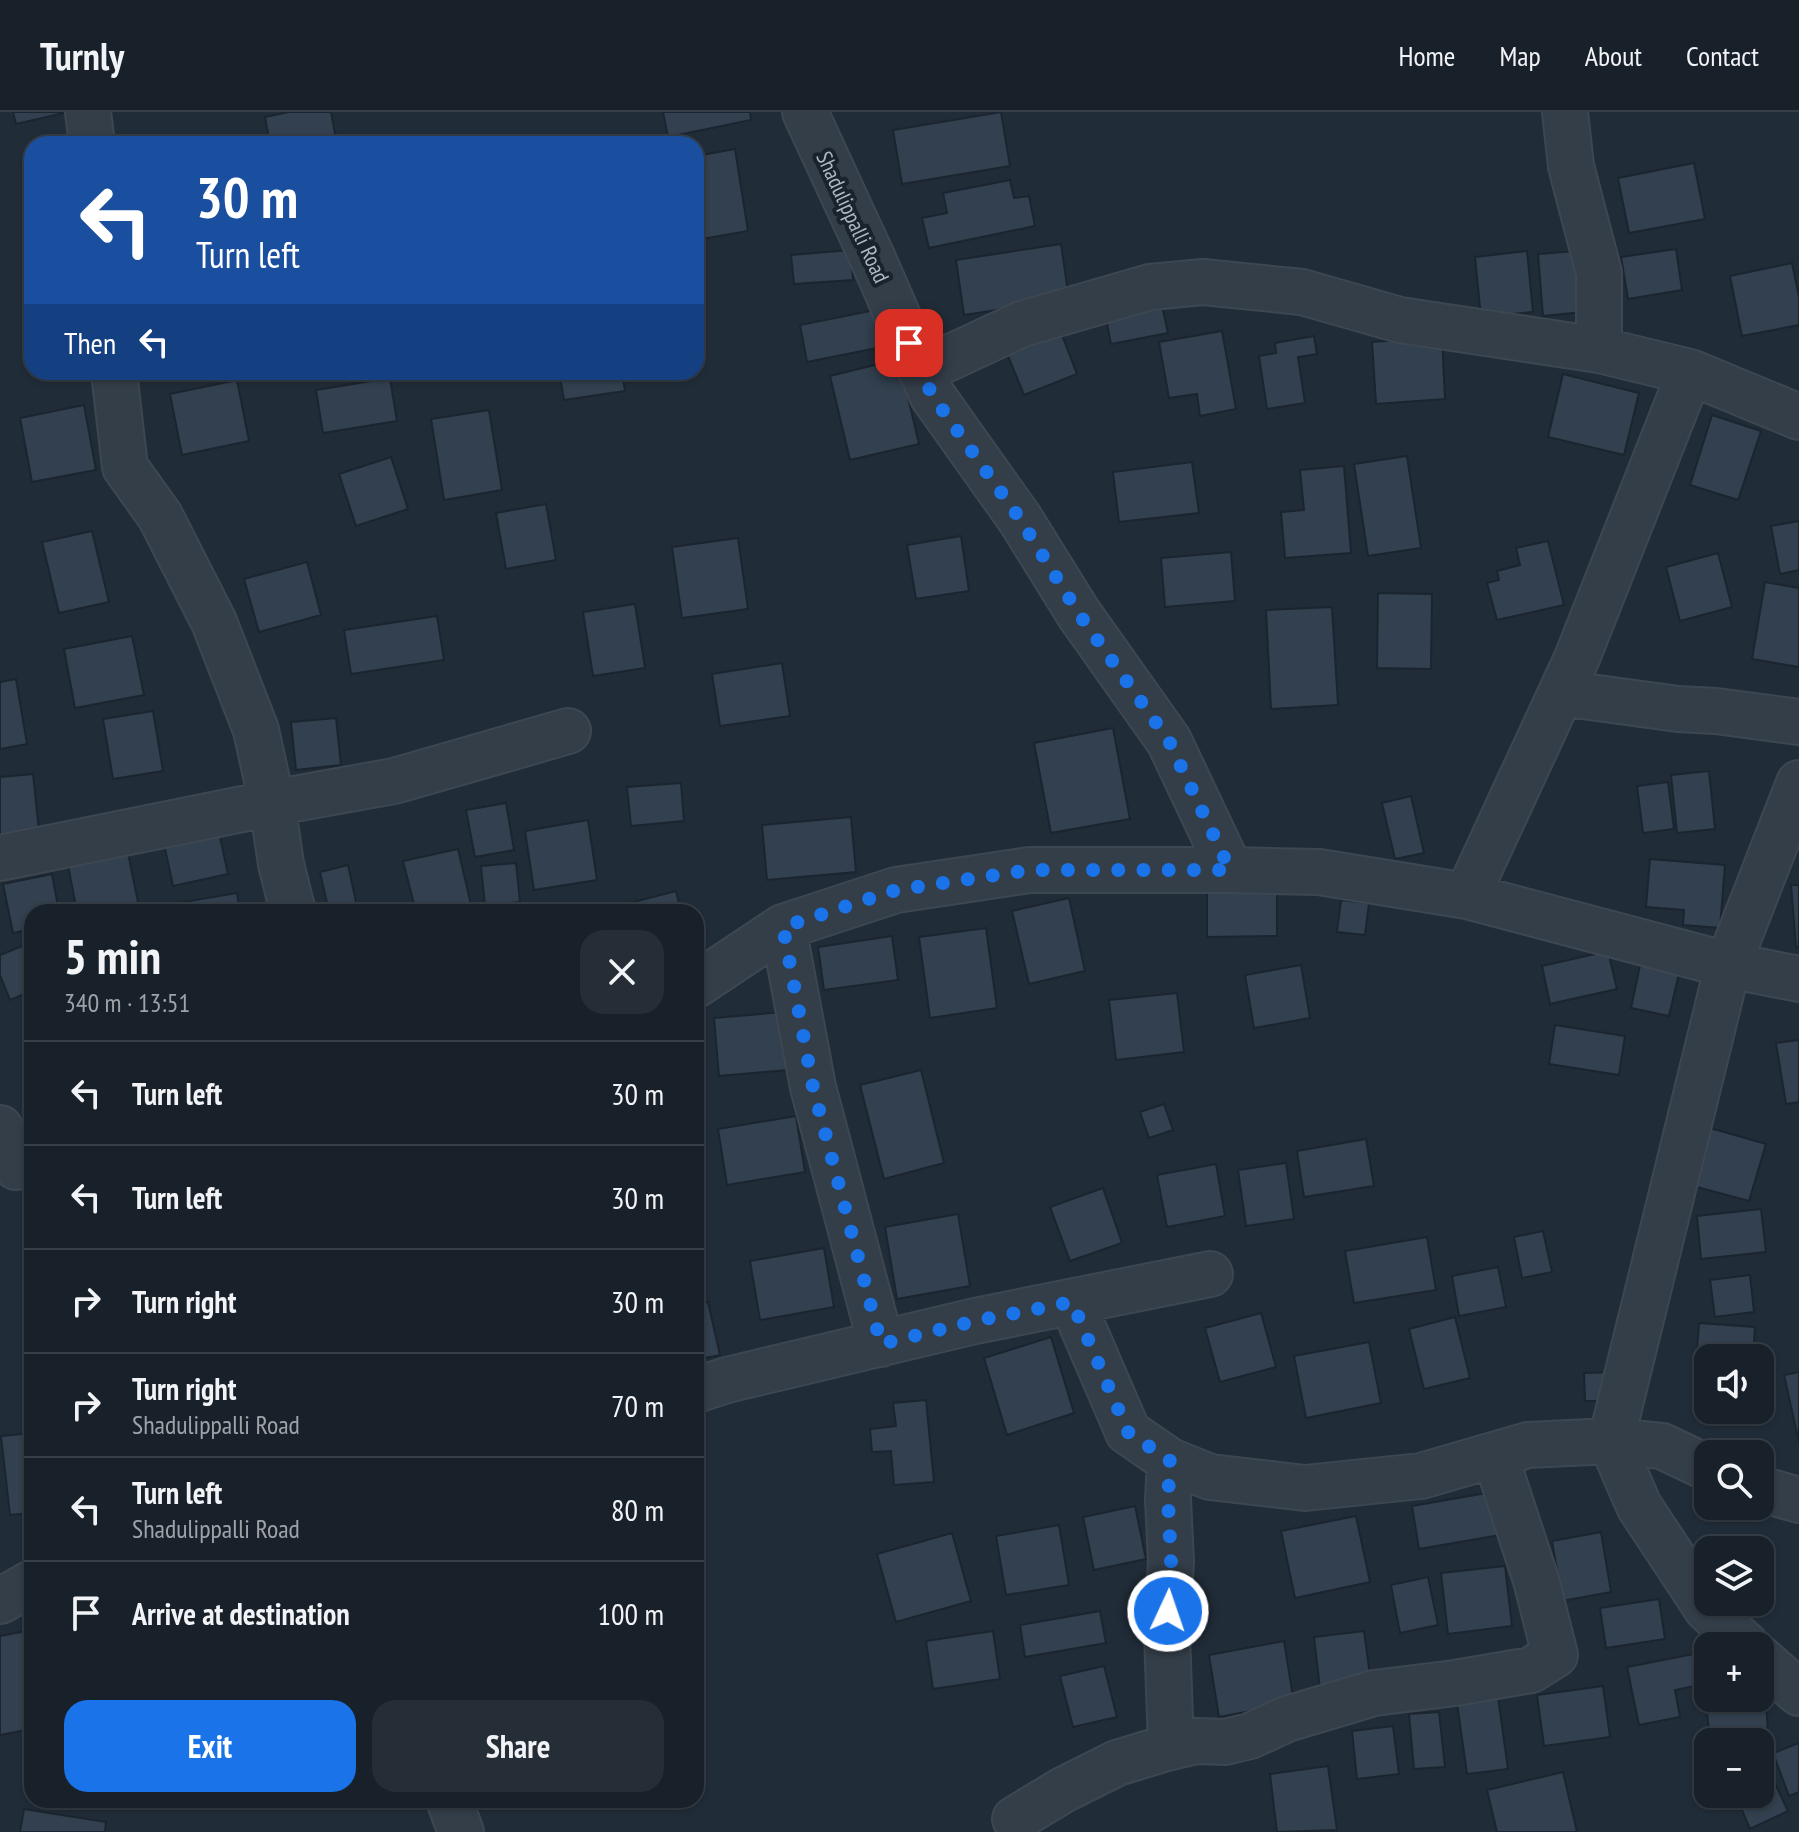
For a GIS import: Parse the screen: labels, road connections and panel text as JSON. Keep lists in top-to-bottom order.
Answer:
{
  "streets": {
    "street": ["Shadulippalli Road"]
  },
  "page": {
    "header": "Turnly",
    "nav": [
      "Home",
      "Map",
      "About",
      "Contact"
    ],
    "turn": ["30 m", "Turn left"],
    "then": "Then",
    "heading": ["5 min", "340 m · 13:51"],
    "list": [
      {
        "name": "Turn left",
        "value": "30 m"
      },
      {
        "name": "Turn left",
        "value": "30 m"
      },
      {
        "name": "Turn right",
        "value": "30 m"
      },
      {
        "name": "Turn right",
        "note": "Shadulippalli Road",
        "value": "70 m"
      },
      {
        "name": "Turn left",
        "note": "Shadulippalli Road",
        "value": "80 m"
      },
      {
        "name": "Arrive at destination",
        "value": "100 m"
      }
    ],
    "map_buttons": ["+", "−"],
    "buttons": ["Exit", "Share"]
  }
}
